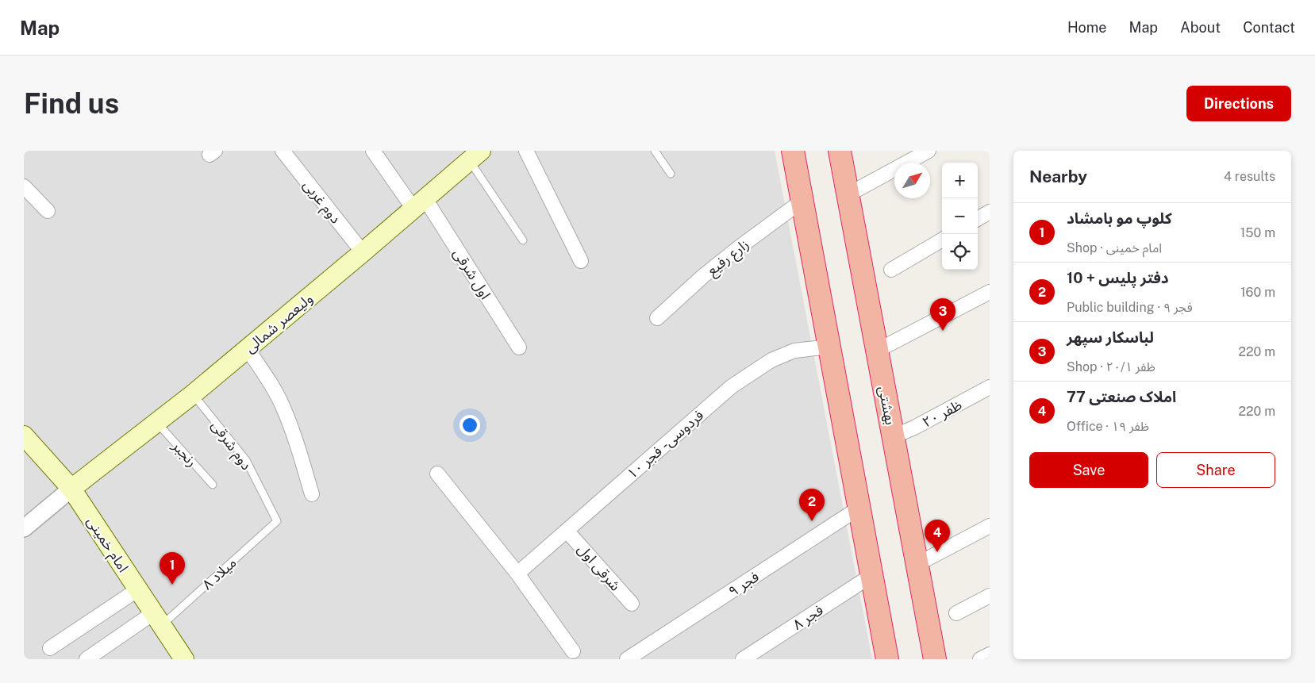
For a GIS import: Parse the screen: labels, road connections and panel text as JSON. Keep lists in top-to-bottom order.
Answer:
{
  "streets": {
    "highway": ["بهشتی"],
    "main road": ["ولیعصر شمالی", "امام خمینی"],
    "street": [
      "دوم غربی",
      "زارع رفیع",
      "اول شرقی",
      "ظفر ۲۰",
      "فردوسی - فجر ۱۰",
      "شرقی اول",
      "فجر ۹",
      "فجر ۸"
    ],
    "lane": ["دوم شرقی", "رنجبر", "میلاد ۸"]
  },
  "crossings": [
    ["دوم غربی", "ولیعصر شمالی"],
    ["اول شرقی", "ولیعصر شمالی"],
    ["ولیعصر شمالی", "دوم شرقی"],
    ["ولیعصر شمالی", "رنجبر"],
    ["ولیعصر شمالی", "امام خمینی"],
    ["بهشتی", "ظفر ۲۰"],
    ["فردوسی - فجر ۱۰", "شرقی اول"],
    ["دوم شرقی", "میلاد ۸"],
    ["امام خمینی", "میلاد ۸"]
  ],
  "north": "top right",
  "page": {
    "header": "Map",
    "nav": [
      "Home",
      "Map",
      "About",
      "Contact"
    ],
    "buttons": [
      "Directions",
      ["Save", "Share"]
    ],
    "title": "Find us",
    "heading": ["Nearby", "4 results"],
    "map_buttons": ["+", "−"],
    "list": [
      {
        "mark": "1",
        "name": "کلوپ مو بامشاد",
        "note": "Shop · امام خمینی",
        "value": "150 m"
      },
      {
        "mark": "2",
        "name": "دفتر پلیس + 10",
        "note": "Public building · فجر ۹",
        "value": "160 m"
      },
      {
        "mark": "3",
        "name": "لباسکار سپهر",
        "note": "Shop · ظفر ۲۰/۱",
        "value": "220 m"
      },
      {
        "mark": "4",
        "name": "املاک صنعتی 77",
        "note": "Office · ظفر ۱۹",
        "value": "220 m"
      }
    ],
    "pins": [
      "3",
      "2",
      "4",
      "1"
    ]
  }
}
